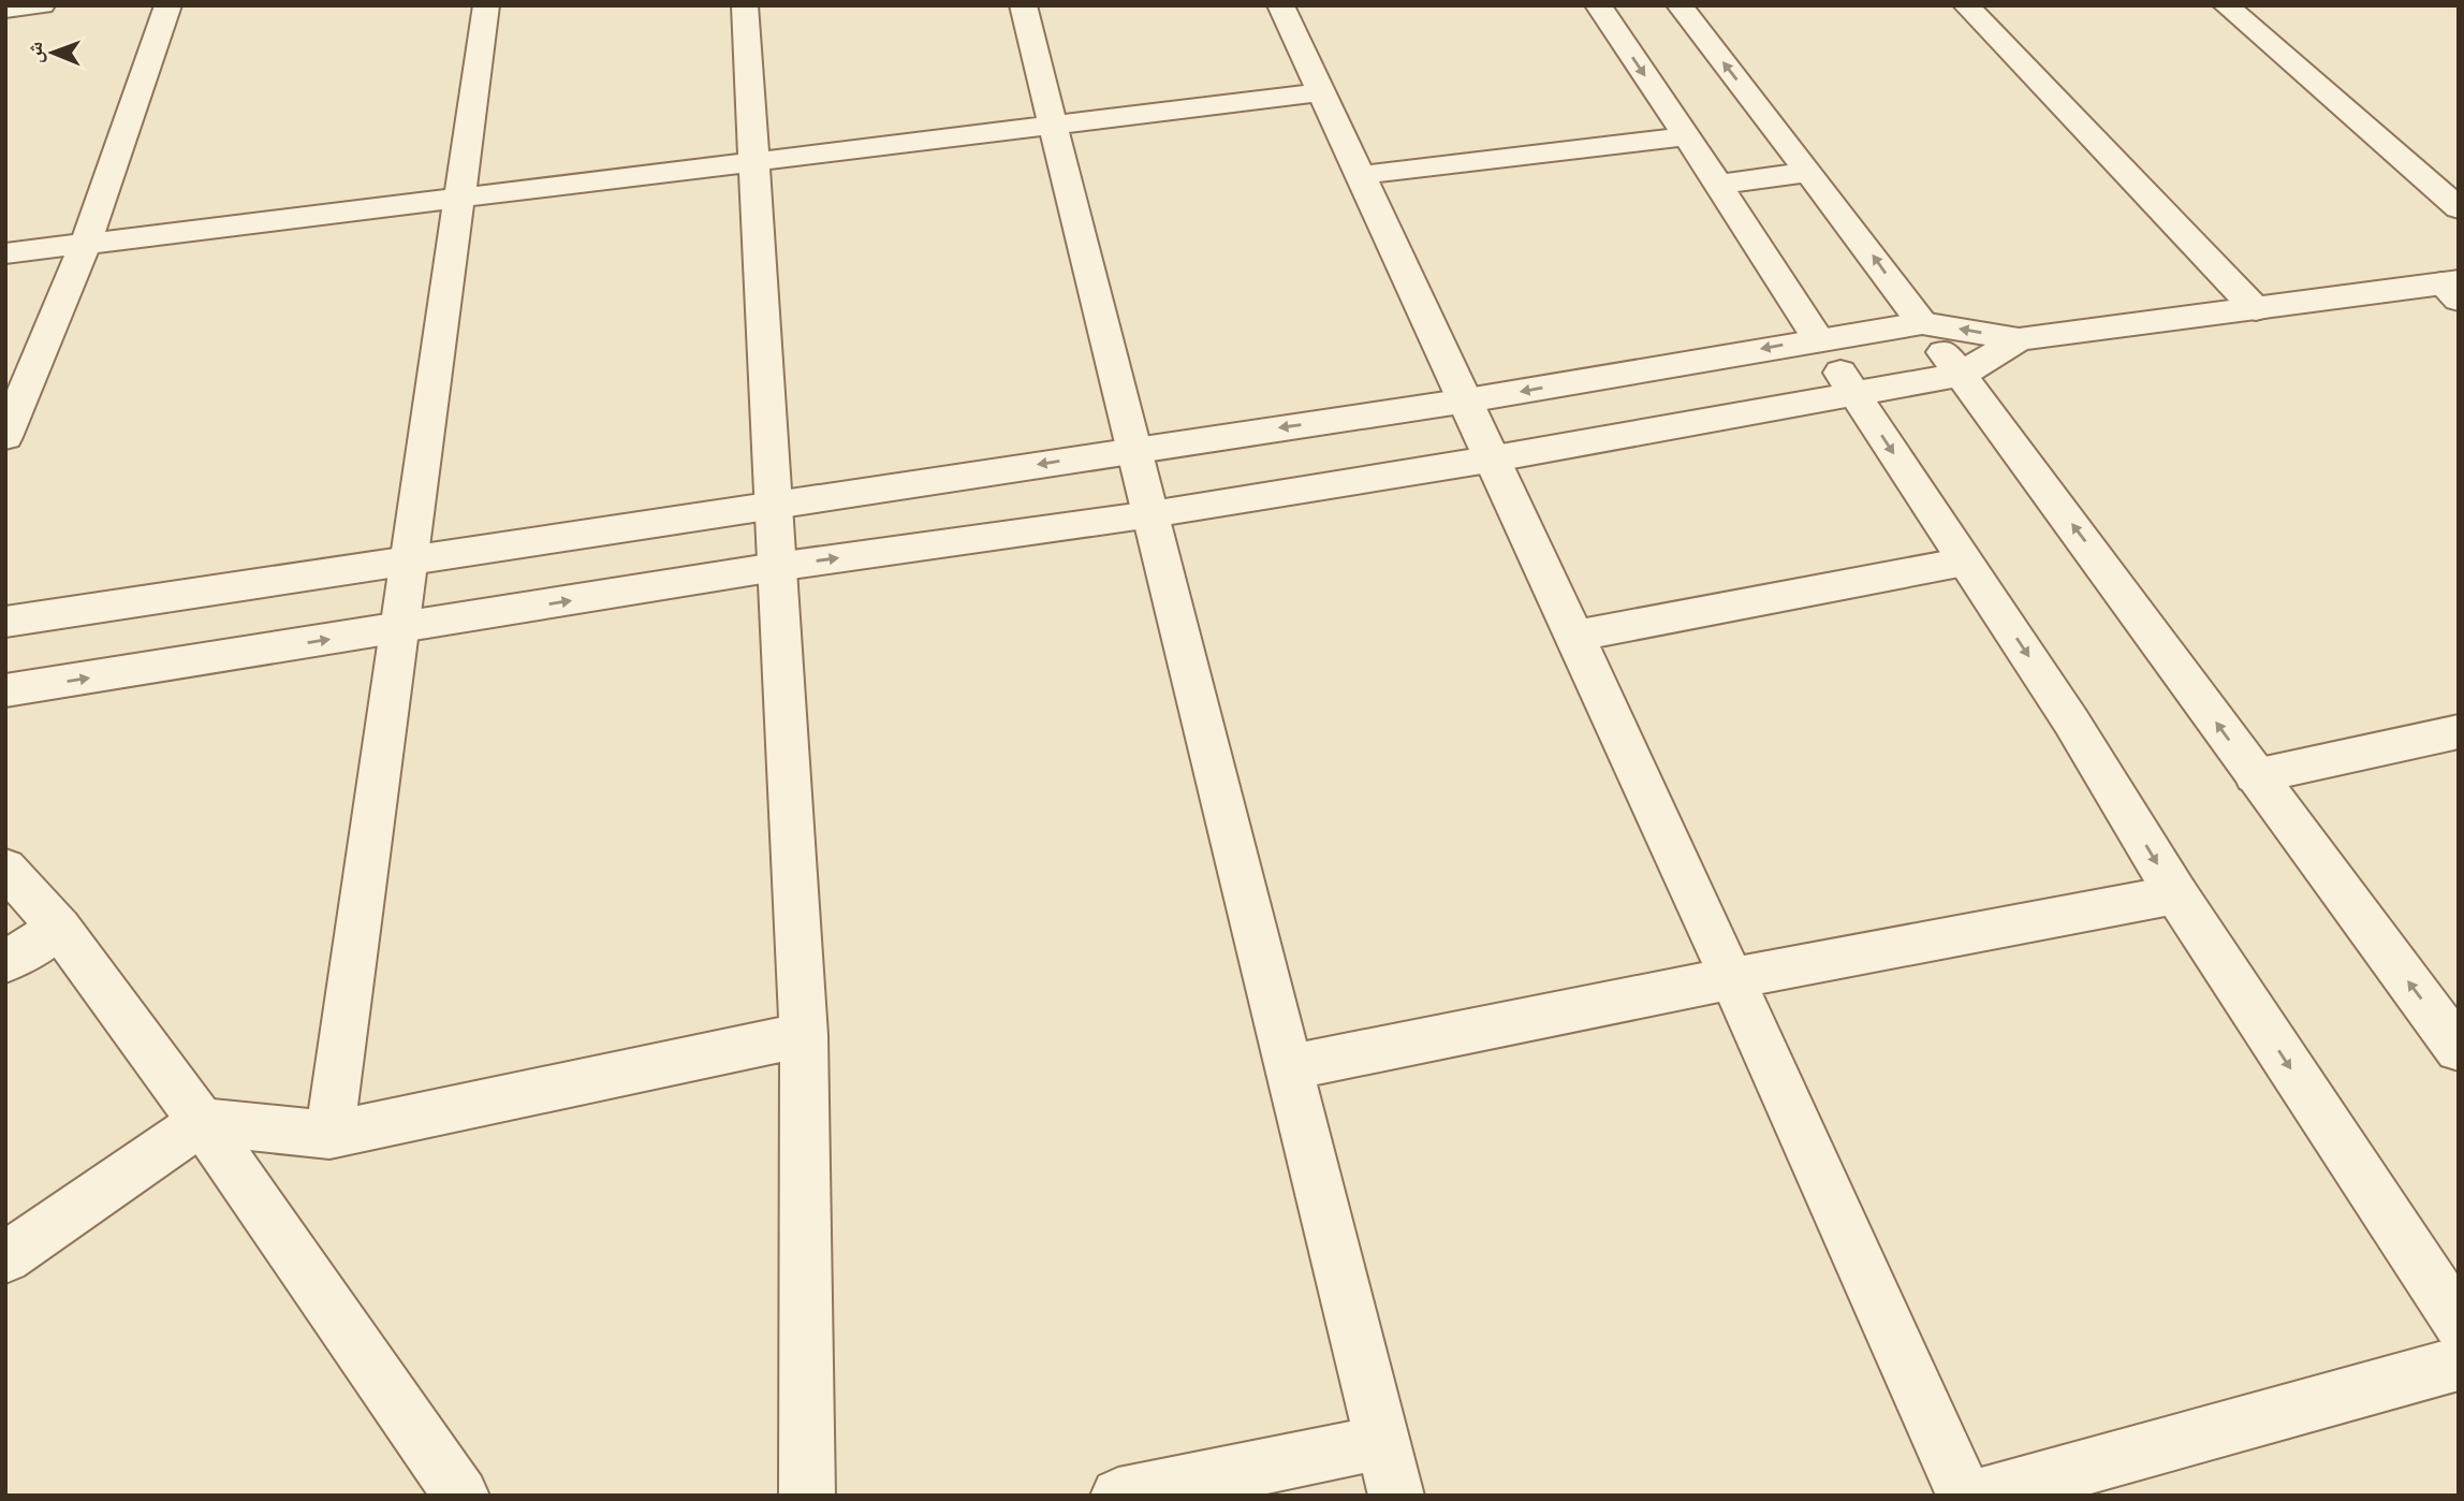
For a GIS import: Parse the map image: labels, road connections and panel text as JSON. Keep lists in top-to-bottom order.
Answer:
{
  "north": "left"
}
